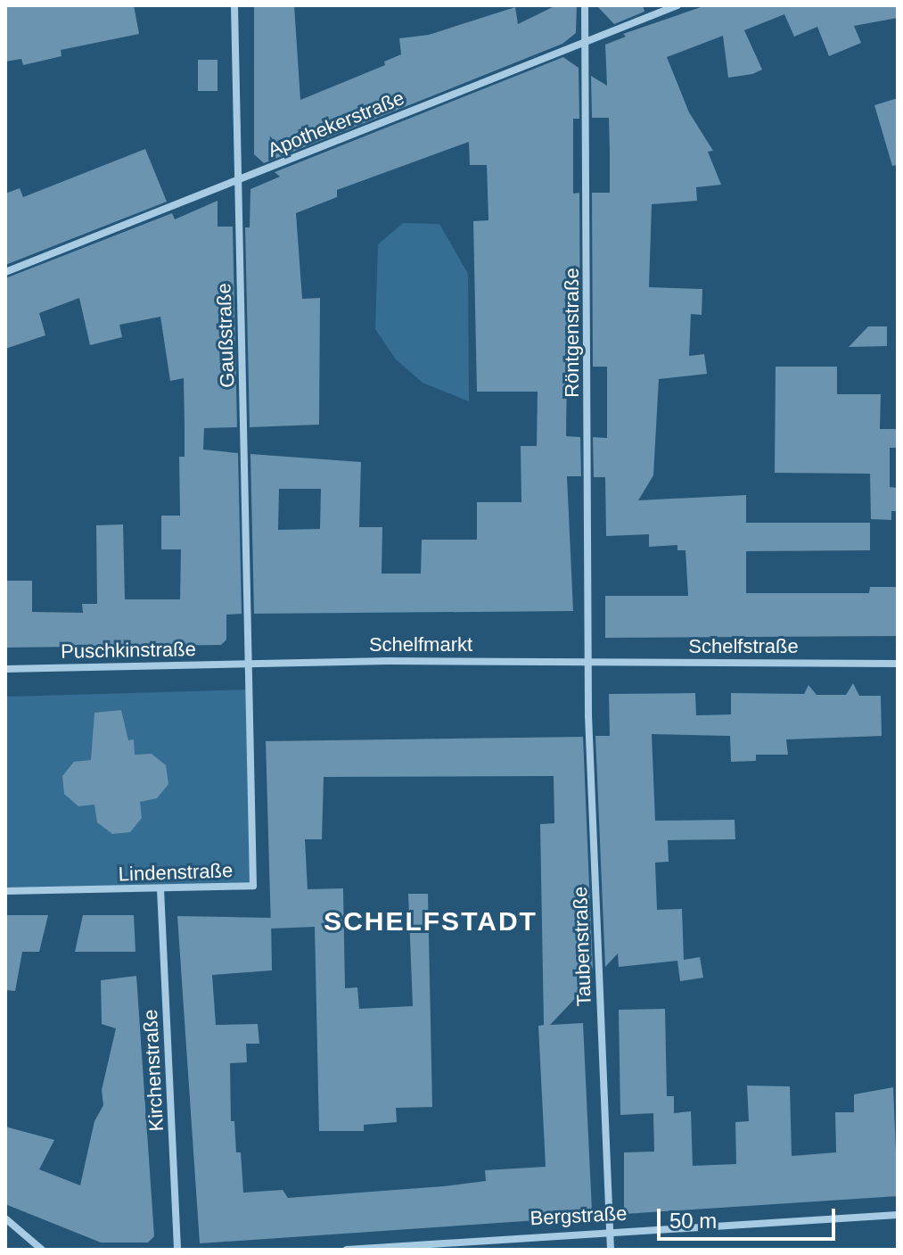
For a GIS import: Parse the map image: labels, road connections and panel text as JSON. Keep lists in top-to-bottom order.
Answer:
{
  "streets": {
    "street": [
      "Apothekerstraße",
      "Röntgenstraße",
      "Gaußstraße",
      "Schelfmarkt",
      "Schelfstraße",
      "Puschkinstraße",
      "Lindenstraße",
      "Taubenstraße",
      "Kirchenstraße",
      "Bergstraße"
    ]
  },
  "crossings": [
    ["Apothekerstraße", "Röntgenstraße"],
    ["Apothekerstraße", "Gaußstraße"],
    ["Röntgenstraße", "Schelfmarkt"],
    ["Röntgenstraße", "Schelfstraße"],
    ["Röntgenstraße", "Taubenstraße"],
    ["Gaußstraße", "Schelfmarkt"],
    ["Gaußstraße", "Puschkinstraße"],
    ["Gaußstraße", "Lindenstraße"],
    ["Schelfmarkt", "Schelfstraße"],
    ["Schelfmarkt", "Puschkinstraße"],
    ["Schelfmarkt", "Lindenstraße"],
    ["Schelfmarkt", "Taubenstraße"],
    ["Schelfstraße", "Taubenstraße"],
    ["Puschkinstraße", "Lindenstraße"],
    ["Lindenstraße", "Kirchenstraße"],
    ["Taubenstraße", "Bergstraße"]
  ],
  "districts": ["SCHELFSTADT"],
  "scale_bar": "50 m"
}
